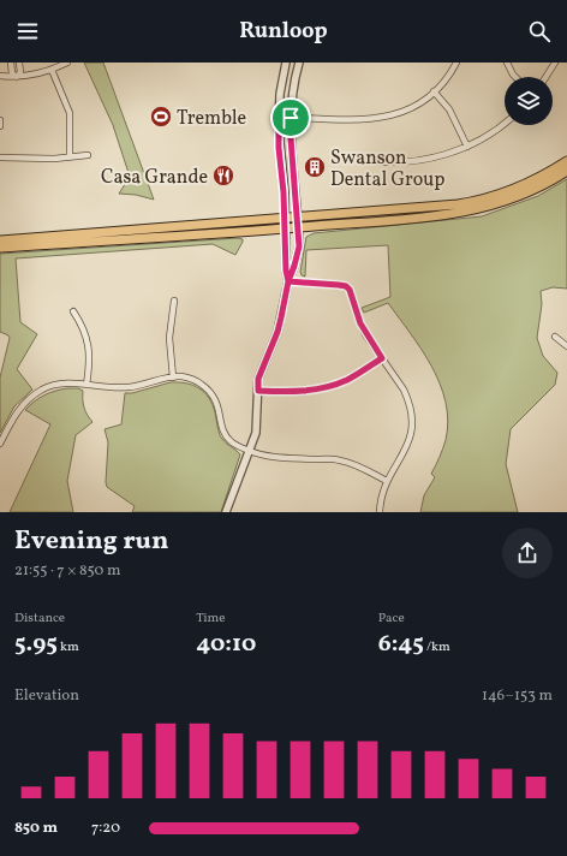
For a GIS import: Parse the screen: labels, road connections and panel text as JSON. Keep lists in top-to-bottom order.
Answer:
{
  "places": {
    "sports": ["Tremble"],
    "building": ["Swanson Dental Group"],
    "restaurant": ["Casa Grande"]
  },
  "page": {
    "header": "Runloop",
    "heading": ["Evening run", "21:55 · 7 × 850 m"],
    "stats": [
      ["Distance", "5.95 km"],
      ["Time", "40:10"],
      ["Pace", "6:45 /km"]
    ],
    "chart": ["Elevation", "146–153 m"],
    "list": [
      {
        "name": "850 m",
        "note": "7:20"
      }
    ]
  }
}
